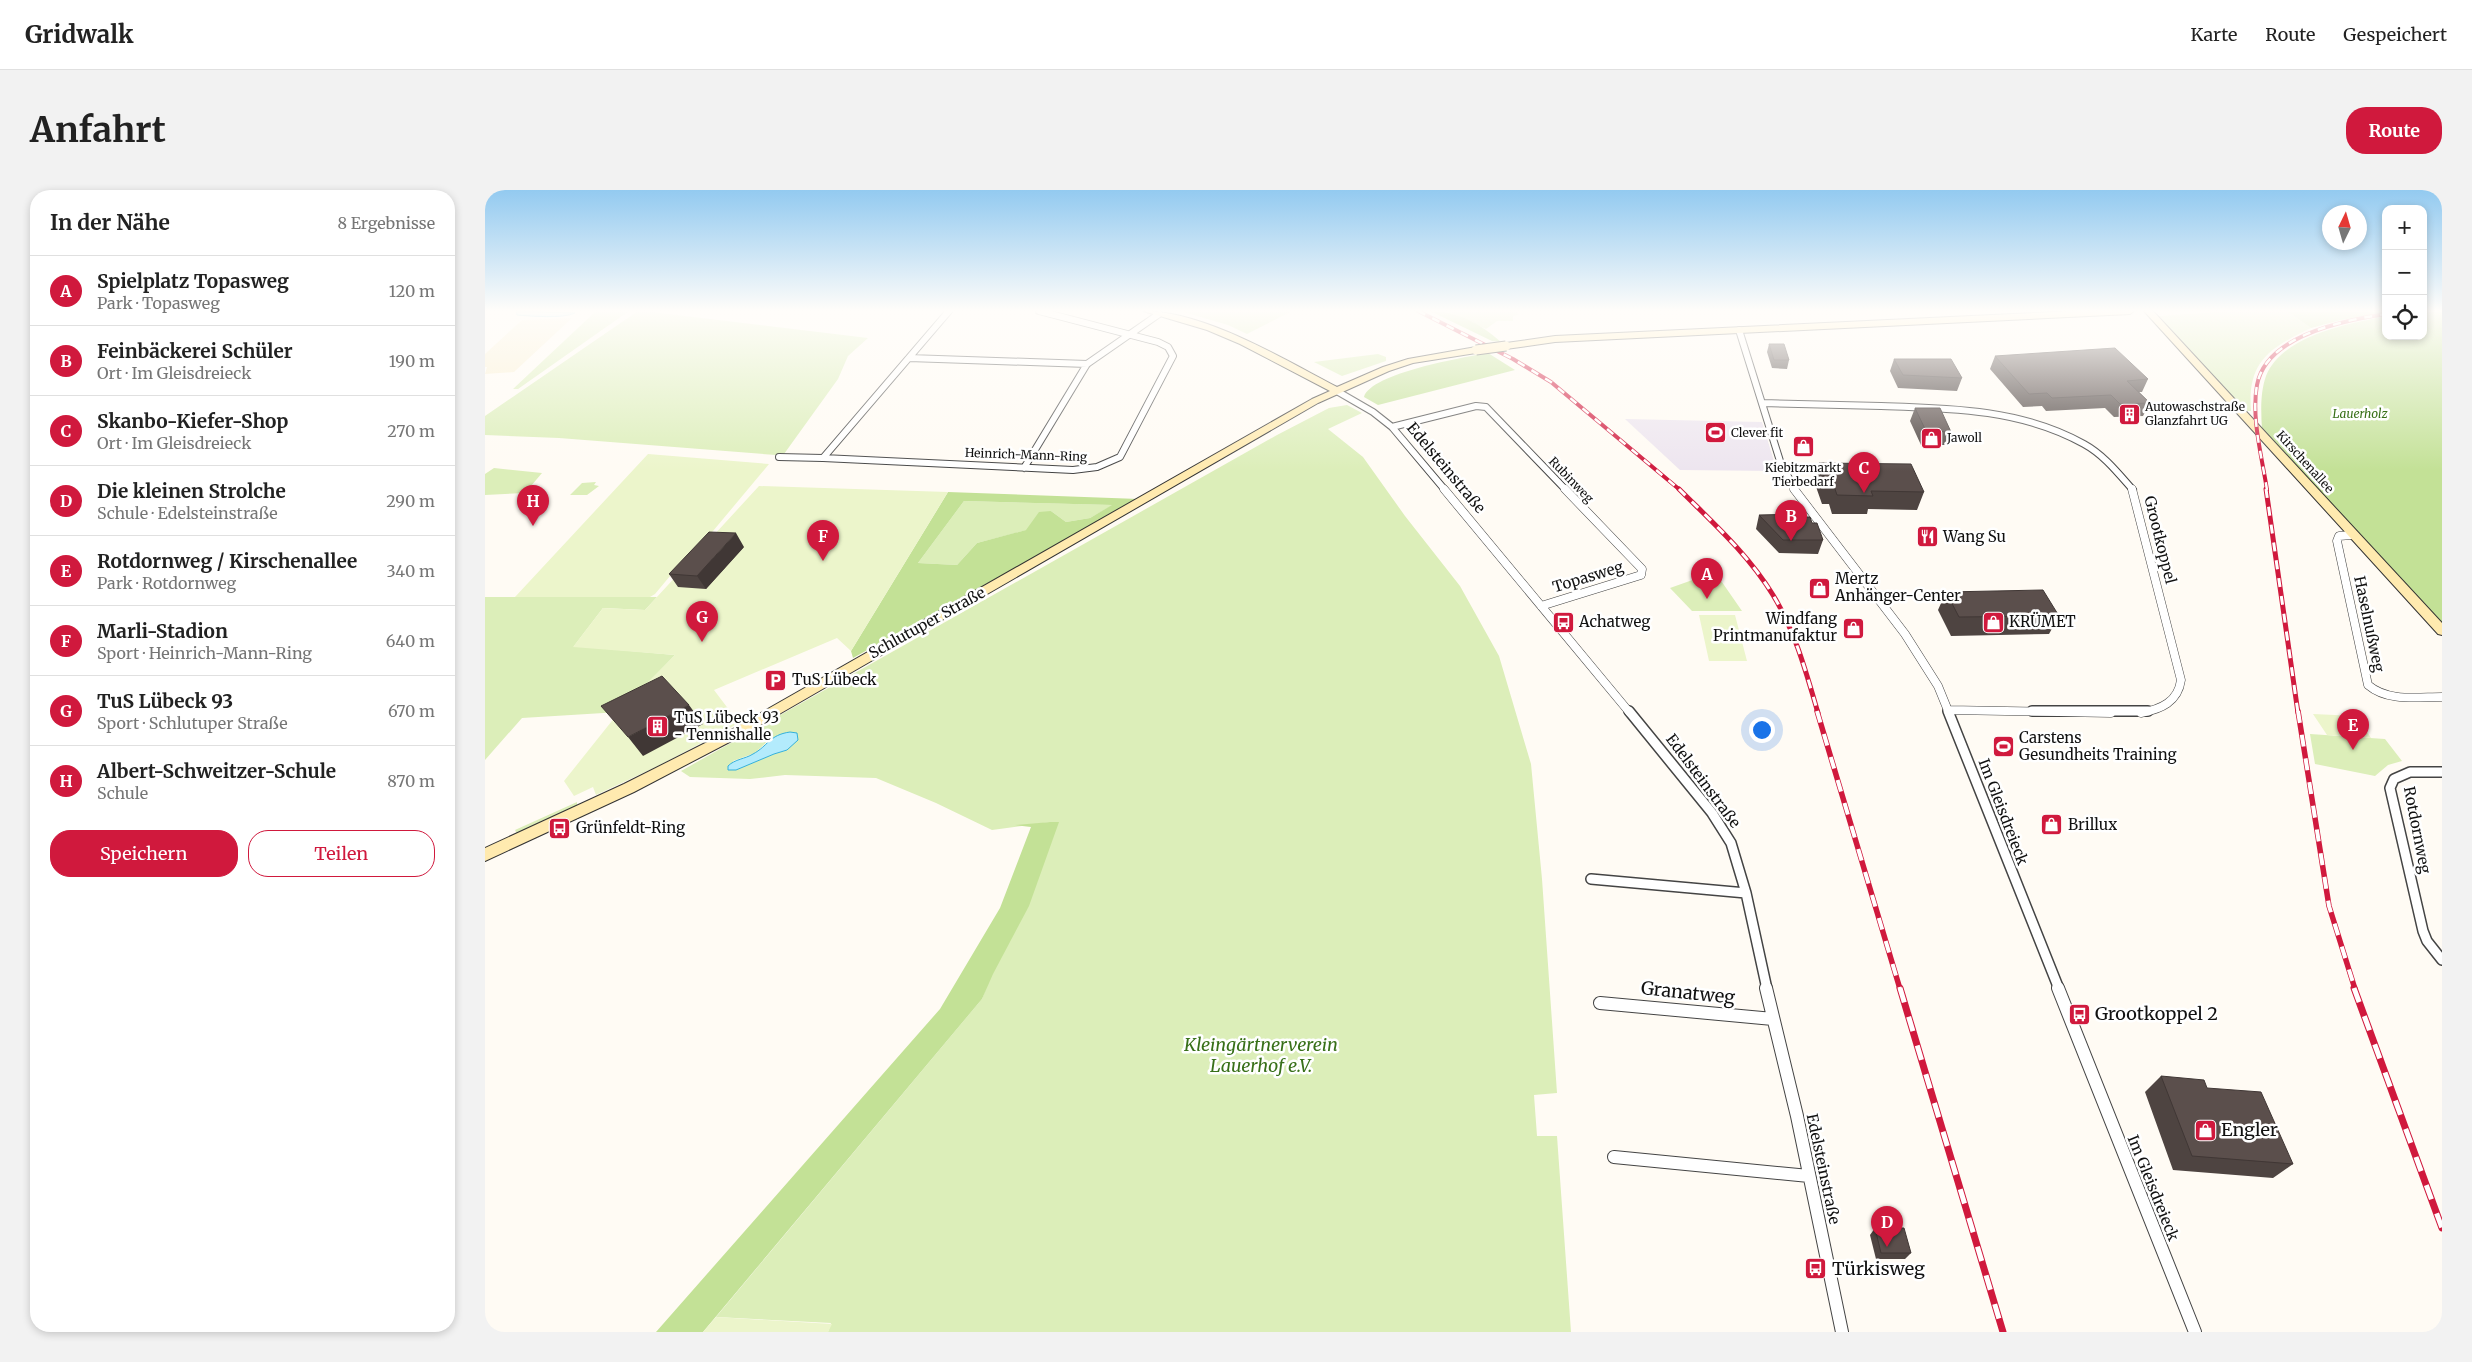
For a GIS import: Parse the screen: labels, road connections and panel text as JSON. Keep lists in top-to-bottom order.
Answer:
{
  "streets": {
    "main road": ["Kirschenallee", "Schlutuper Straße"],
    "street": [
      "Heinrich-Mann-Ring",
      "Edelsteinstraße",
      "Rubinweg",
      "Grootkoppel",
      "Topasweg",
      "Haselnußweg",
      "Im Gleisdreieck",
      "Rotdornweg",
      "Granatweg"
    ]
  },
  "crossings": [
    ["Kirschenallee", "Haselnußweg"],
    ["Edelsteinstraße", "Rubinweg"],
    ["Edelsteinstraße", "Topasweg"],
    ["Edelsteinstraße", "Schlutuper Straße"],
    ["Edelsteinstraße", "Granatweg"],
    ["Rubinweg", "Topasweg"],
    ["Grootkoppel", "Im Gleisdreieck"]
  ],
  "parks": ["Lauerholz", "Kleingärtnerverein Lauerhof e.V."],
  "places": {
    "building": ["Autowaschstraße Glanzfahrt UG", "TuS Lübeck 93 - Tennishalle"],
    "sports": ["Clever fit", "Carstens Gesundheits Training"],
    "shop": [
      "Jawoll",
      "Kiebitzmarkt Tierbedarf",
      "Mertz Anhänger-Center",
      "KRÜMET",
      "Windfang Printmanufaktur",
      "Brillux",
      "Engler"
    ],
    "restaurant": ["Wang Su"],
    "bus stop": [
      "Achatweg",
      "Grünfeldt-Ring",
      "Grootkoppel 2",
      "Türkisweg"
    ],
    "parking": ["TuS Lübeck"]
  },
  "north": "top",
  "page": {
    "header": "Gridwalk",
    "nav": ["Karte", "Route", "Gespeichert"],
    "buttons": [
      "Route",
      ["Speichern", "Teilen"]
    ],
    "title": "Anfahrt",
    "heading": ["In der Nähe", "8 Ergebnisse"],
    "map_buttons": ["+", "−"],
    "list": [
      {
        "mark": "A",
        "name": "Spielplatz Topasweg",
        "note": "Park · Topasweg",
        "value": "120 m"
      },
      {
        "mark": "B",
        "name": "Feinbäckerei Schüler",
        "note": "Ort · Im Gleisdreieck",
        "value": "190 m"
      },
      {
        "mark": "C",
        "name": "Skanbo-Kiefer-Shop",
        "note": "Ort · Im Gleisdreieck",
        "value": "270 m"
      },
      {
        "mark": "D",
        "name": "Die kleinen Strolche",
        "note": "Schule · Edelsteinstraße",
        "value": "290 m"
      },
      {
        "mark": "E",
        "name": "Rotdornweg / Kirschenallee",
        "note": "Park · Rotdornweg",
        "value": "340 m"
      },
      {
        "mark": "F",
        "name": "Marli-Stadion",
        "note": "Sport · Heinrich-Mann-Ring",
        "value": "640 m"
      },
      {
        "mark": "G",
        "name": "TuS Lübeck 93",
        "note": "Sport · Schlutuper Straße",
        "value": "670 m"
      },
      {
        "mark": "H",
        "name": "Albert-Schweitzer-Schule",
        "note": "Schule",
        "value": "870 m"
      }
    ],
    "pins": [
      "C",
      "H",
      "B",
      "F",
      "A",
      "G",
      "E",
      "D"
    ]
  }
}
